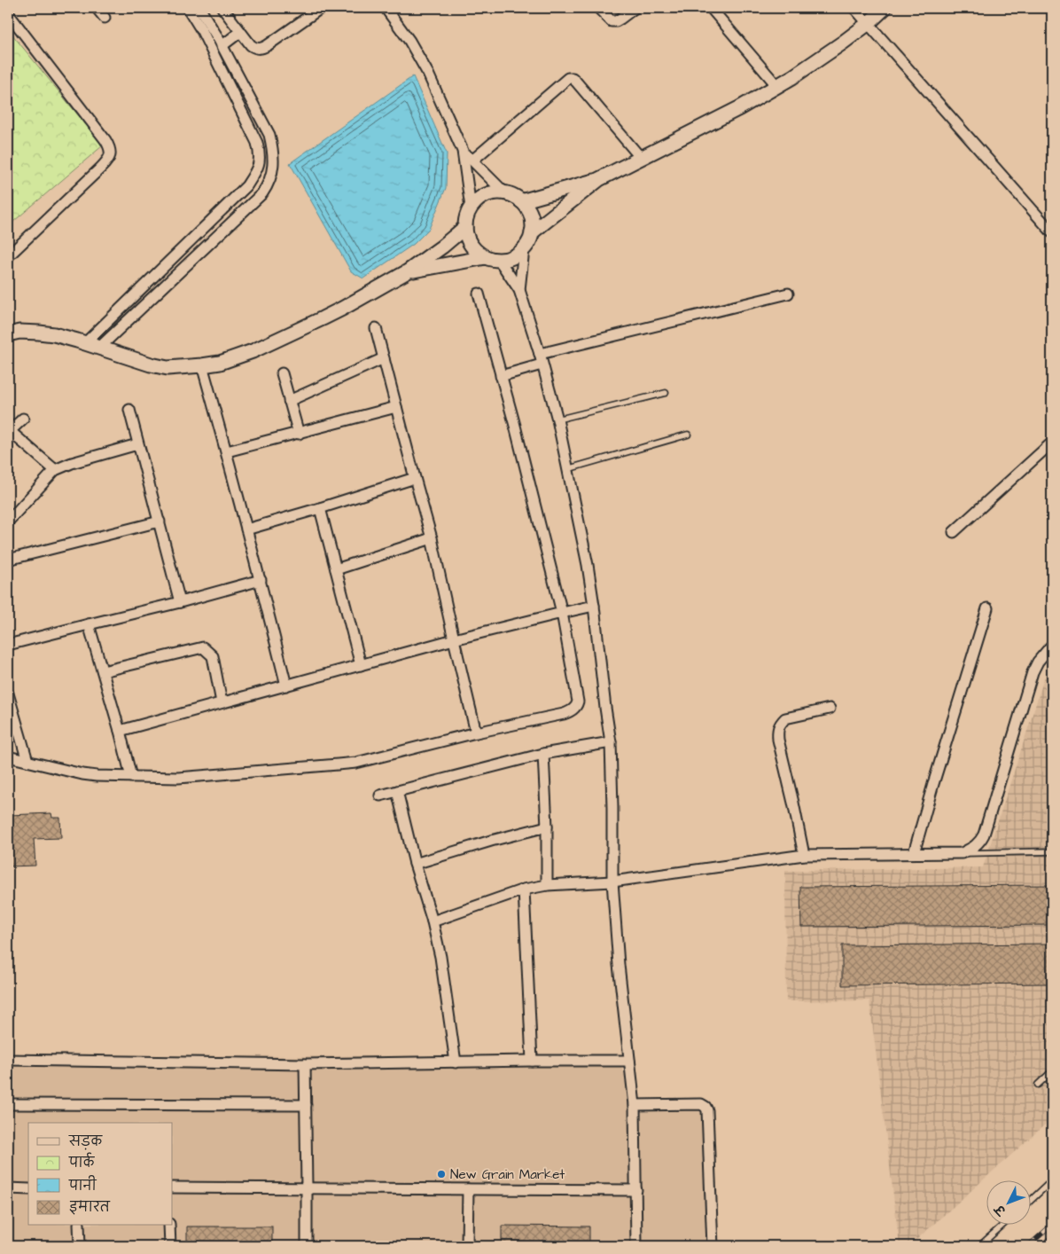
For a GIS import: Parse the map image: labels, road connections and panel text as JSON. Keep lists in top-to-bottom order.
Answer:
{
  "places": ["New Grain Market"],
  "legend": [
    "सड़क",
    "पार्क",
    "पानी",
    "इमारत"
  ],
  "north": "bottom left"
}
